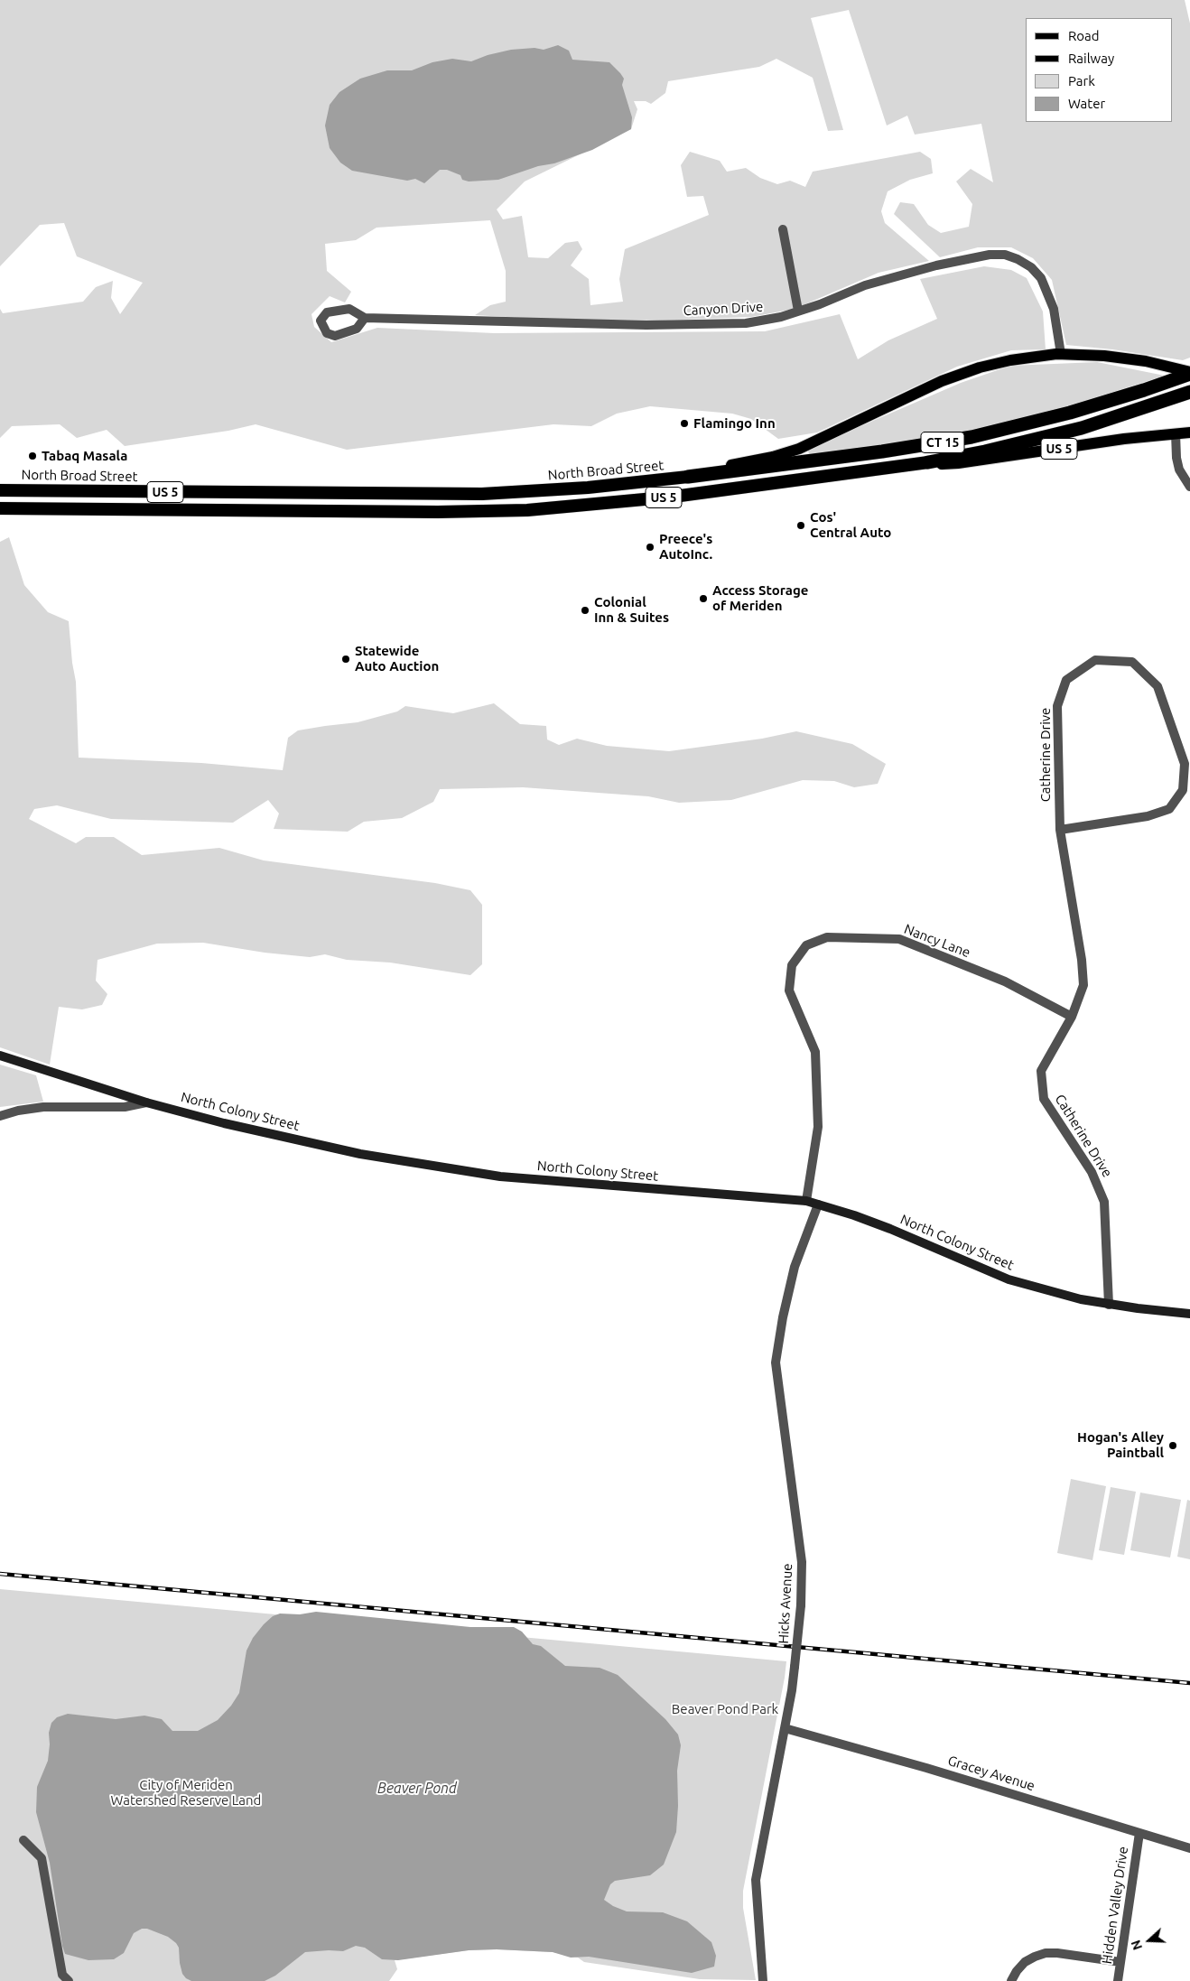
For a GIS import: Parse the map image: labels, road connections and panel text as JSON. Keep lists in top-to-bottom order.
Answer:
{
  "streets": {
    "highway": ["CT 15", "US 5", "North Broad Street"],
    "main road": ["North Colony Street"],
    "street": [
      "Canyon Drive",
      "Catherine Drive",
      "Nancy Lane",
      "Hicks Avenue",
      "Gracey Avenue",
      "Hidden Valley Drive"
    ]
  },
  "crossings": [
    ["Canyon Drive", "North Broad Street"],
    ["CT 15", "US 5"],
    ["CT 15", "North Broad Street"],
    ["Catherine Drive", "Nancy Lane"],
    ["Catherine Drive", "North Colony Street"],
    ["Nancy Lane", "North Colony Street"],
    ["North Colony Street", "Hicks Avenue"],
    ["Hicks Avenue", "Gracey Avenue"],
    ["Gracey Avenue", "Hidden Valley Drive"]
  ],
  "water": ["Beaver Pond"],
  "parks": ["Beaver Pond Park", "City of Meriden Watershed Reserve Land"],
  "places": [
    "Flamingo Inn",
    "Tabaq Masala",
    "Cos' Central Auto",
    "Preece's AutoInc.",
    "Access Storage of Meriden",
    "Colonial Inn & Suites",
    "Statewide Auto Auction",
    "Hogan's Alley Paintball"
  ],
  "legend": [
    "Road",
    "Railway",
    "Park",
    "Water"
  ],
  "north": "left"
}
